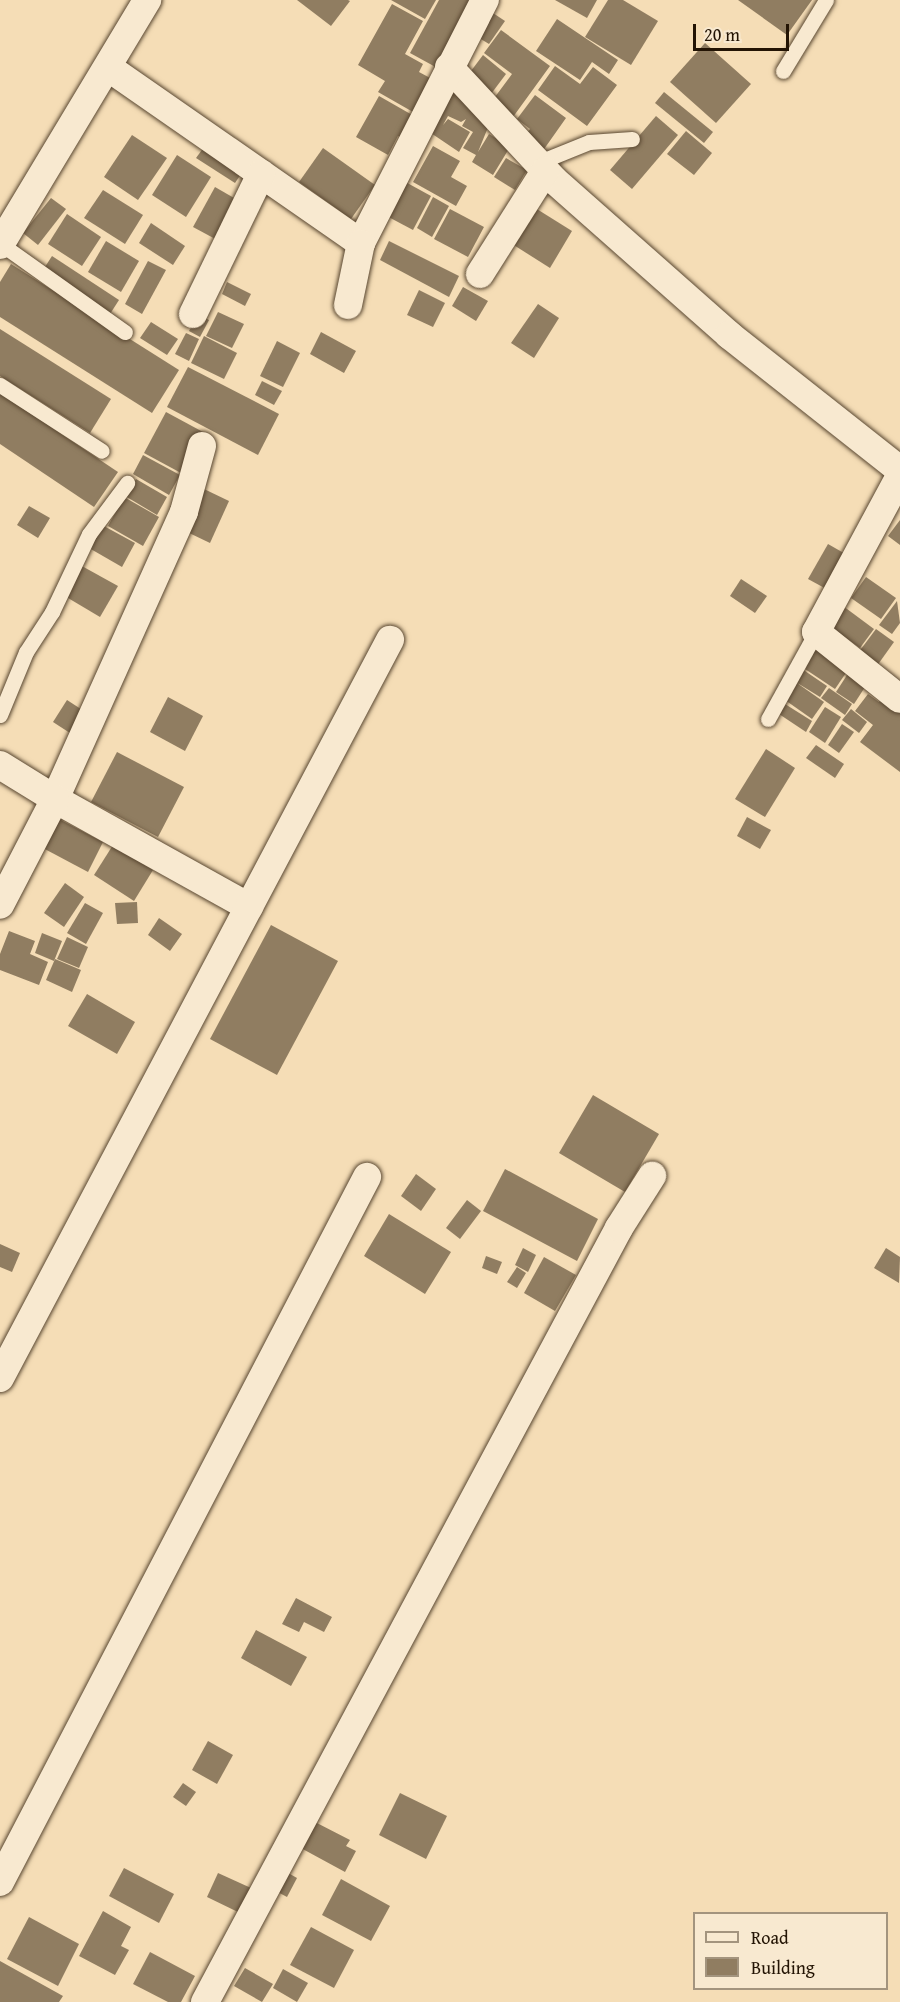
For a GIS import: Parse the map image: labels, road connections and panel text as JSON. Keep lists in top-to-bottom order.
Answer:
{
  "legend": ["Road", "Building"],
  "scale_bar": "20 m"
}
